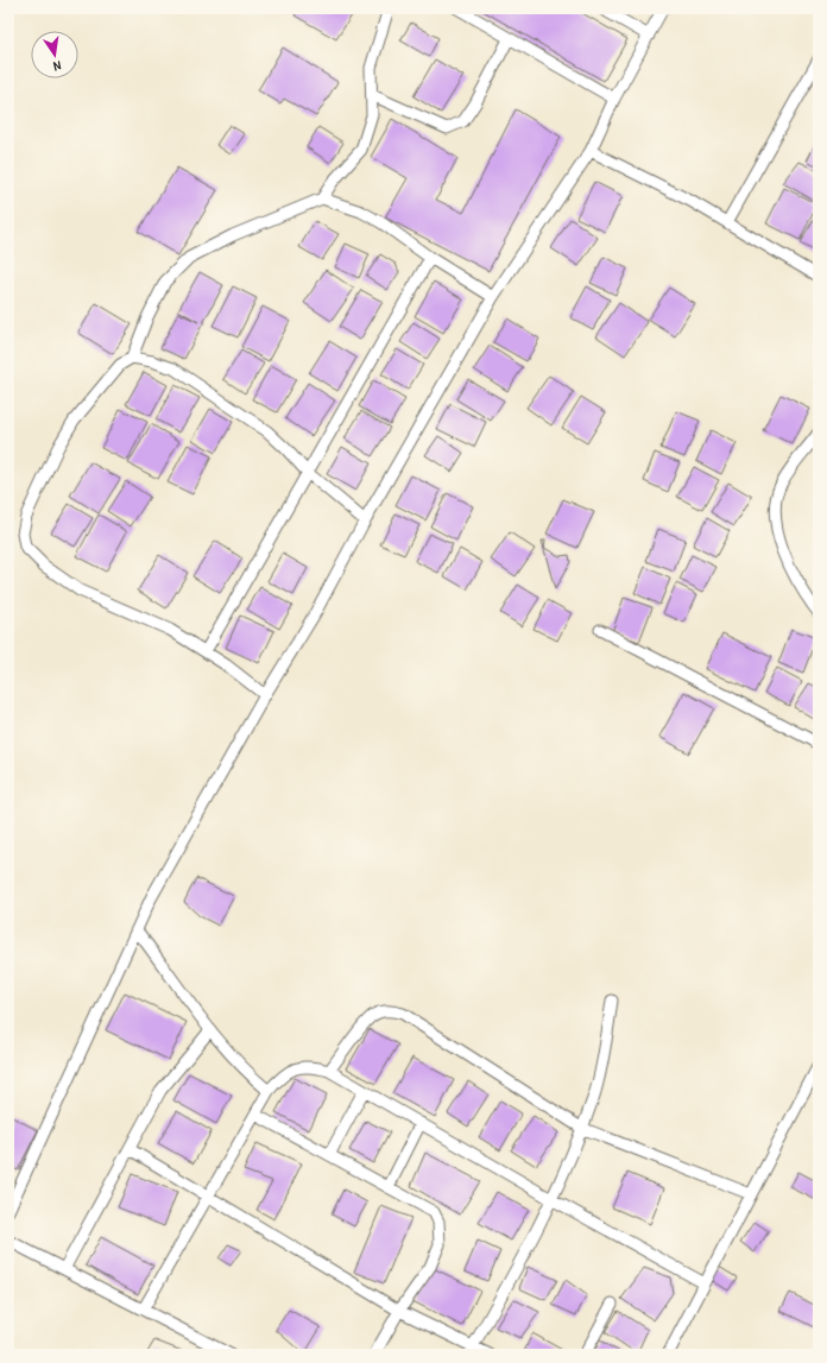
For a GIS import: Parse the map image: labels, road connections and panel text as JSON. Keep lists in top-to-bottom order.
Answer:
{
  "north": "bottom"
}
